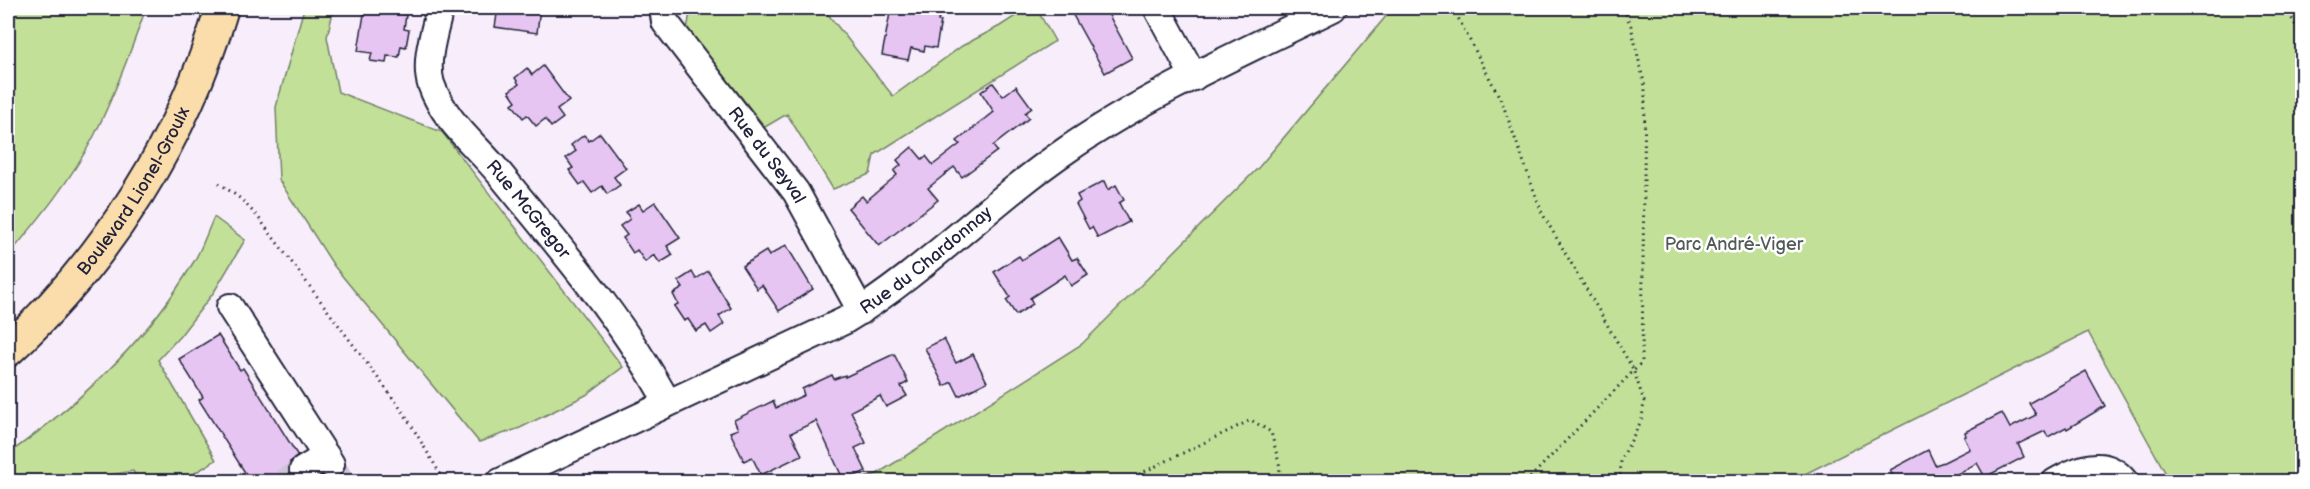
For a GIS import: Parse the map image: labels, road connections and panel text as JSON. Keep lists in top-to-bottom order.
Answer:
{
  "streets": {
    "main road": ["Boulevard Lionel-Groulx"],
    "street": ["Rue du Seyval", "Rue McGregor", "Rue du Chardonnay"]
  },
  "crossings": [
    ["Rue du Seyval", "Rue du Chardonnay"],
    ["Rue McGregor", "Rue du Chardonnay"]
  ],
  "parks": ["Parc André-Viger"]
}
